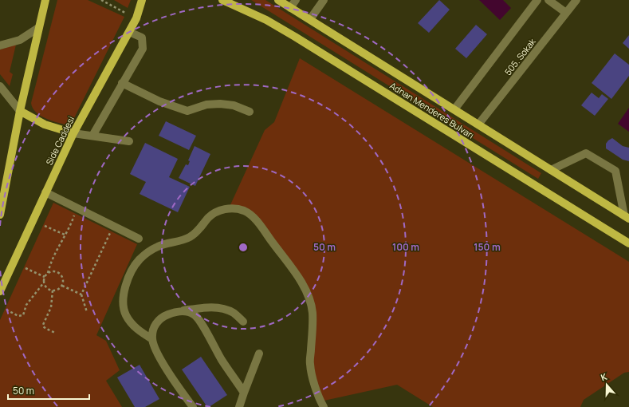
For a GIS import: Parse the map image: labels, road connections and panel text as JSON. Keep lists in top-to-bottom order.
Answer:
{
  "streets": {
    "main road": ["Adnan Menderes Bulvarı", "Side Caddesi"],
    "street": ["505. Sokak"]
  },
  "crossings": [
    ["505. Sokak", "Adnan Menderes Bulvarı"]
  ],
  "scale_bar": "50 m",
  "north": "top",
  "rings": ["50 m", "100 m", "150 m"]
}
